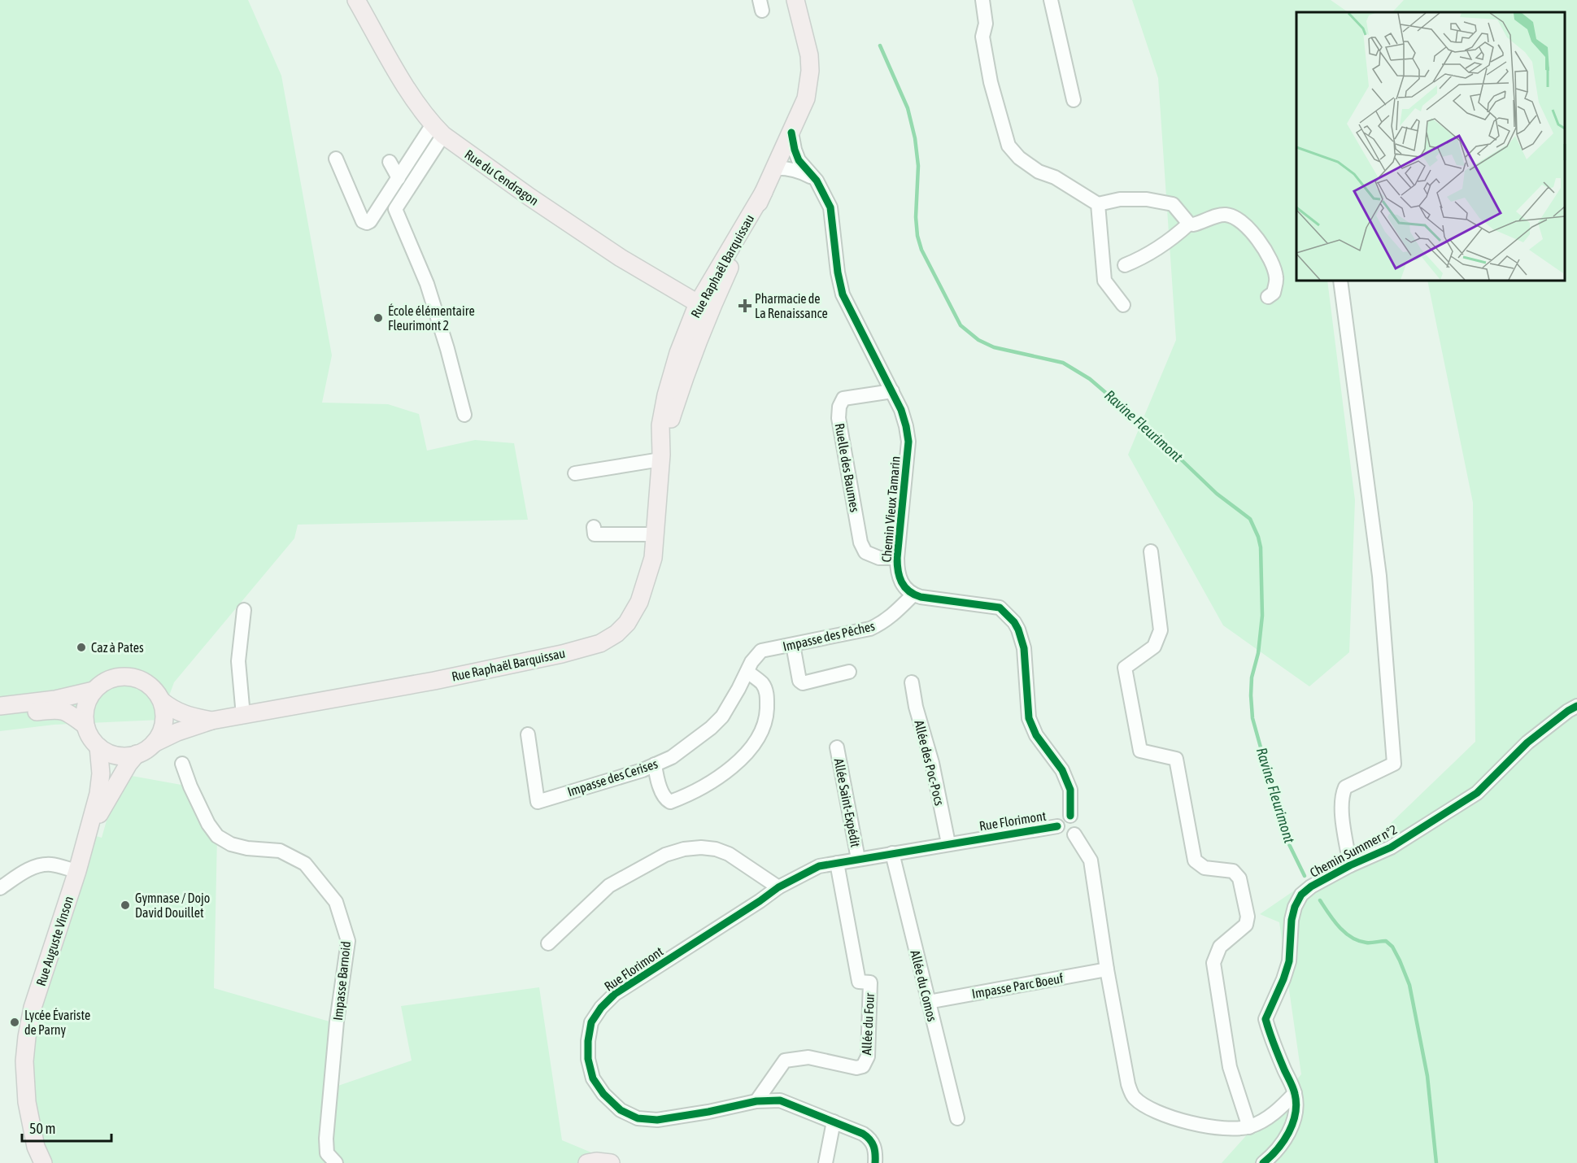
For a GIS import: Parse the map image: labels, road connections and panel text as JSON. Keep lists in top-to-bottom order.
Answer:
{
  "streets": {
    "main road": ["Rue du Cendragon", "Rue Raphaël Barquissau", "Rue Auguste Vinson"],
    "street": [
      "Ruelle des Baumes",
      "Chemin Vieux Tamarin",
      "Impasse des Pêches",
      "Allée des Poc-Pocs",
      "Impasse des Cerises",
      "Allée Saint-Expédit",
      "Rue Florimont",
      "Chemin Summer n°2",
      "Impasse Barnoid",
      "Allée du Comos",
      "Impasse Parc Boeuf",
      "Allée du Four"
    ]
  },
  "crossings": [
    ["Rue du Cendragon", "Rue Raphaël Barquissau"],
    ["Rue Raphaël Barquissau", "Chemin Vieux Tamarin"],
    ["Rue Raphaël Barquissau", "Rue Auguste Vinson"],
    ["Ruelle des Baumes", "Chemin Vieux Tamarin"],
    ["Chemin Vieux Tamarin", "Impasse des Pêches"],
    ["Impasse des Pêches", "Impasse des Cerises"],
    ["Allée des Poc-Pocs", "Rue Florimont"],
    ["Allée Saint-Expédit", "Rue Florimont"],
    ["Rue Florimont", "Allée du Comos"],
    ["Rue Florimont", "Allée du Four"],
    ["Allée du Comos", "Impasse Parc Boeuf"]
  ],
  "water": ["Ravine Fleurimont"],
  "places": {
    "health": ["Pharmacie de La Renaissance"],
    "other": [
      "École élémentaire Fleurimont 2",
      "Caz à Pates",
      "Gymnase / Dojo David Douillet",
      "Lycée Évariste de Parny"
    ]
  },
  "scale_bar": "50 m"
}
